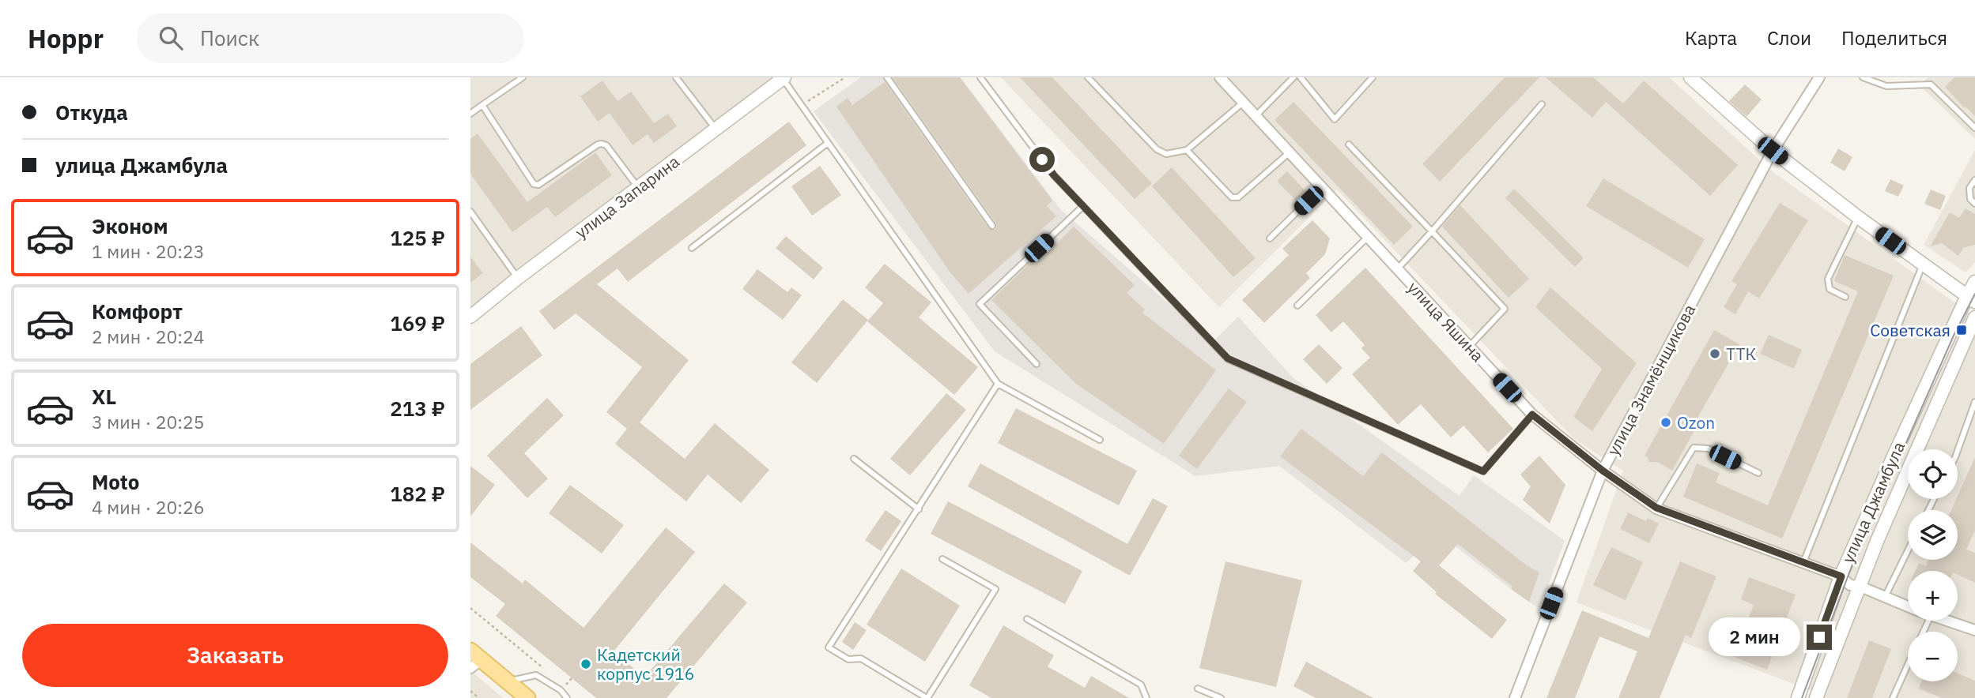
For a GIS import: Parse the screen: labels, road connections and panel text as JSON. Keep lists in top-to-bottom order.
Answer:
{
  "streets": {
    "street": [
      "улица Запарина",
      "улица Яшина",
      "улица Знамёнщикова",
      "улица Джамбула"
    ]
  },
  "crossings": [
    ["улица Яшина", "улица Знамёнщикова"],
    ["улица Яшина", "улица Джамбула"]
  ],
  "places": {
    "transit": ["Советская"],
    "other": ["ТТК", "Ozon", "Кадетский корпус 1916"]
  },
  "page": {
    "header": "Hoppr",
    "search": "Поиск",
    "nav": ["Карта", "Слои", "Поделиться"],
    "banner": ["Откуда", "улица Джамбула"],
    "list": [
      {
        "name": "Эконом",
        "note": "1 мин · 20:23",
        "value": "125 ₽"
      },
      {
        "name": "Комфорт",
        "note": "2 мин · 20:24",
        "value": "169 ₽"
      },
      {
        "name": "XL",
        "note": "3 мин · 20:25",
        "value": "213 ₽"
      },
      {
        "name": "Moto",
        "note": "4 мин · 20:26",
        "value": "182 ₽"
      }
    ],
    "map_buttons": ["+", "−"],
    "buttons": "Заказать",
    "bubble": "2 мин"
  }
}
